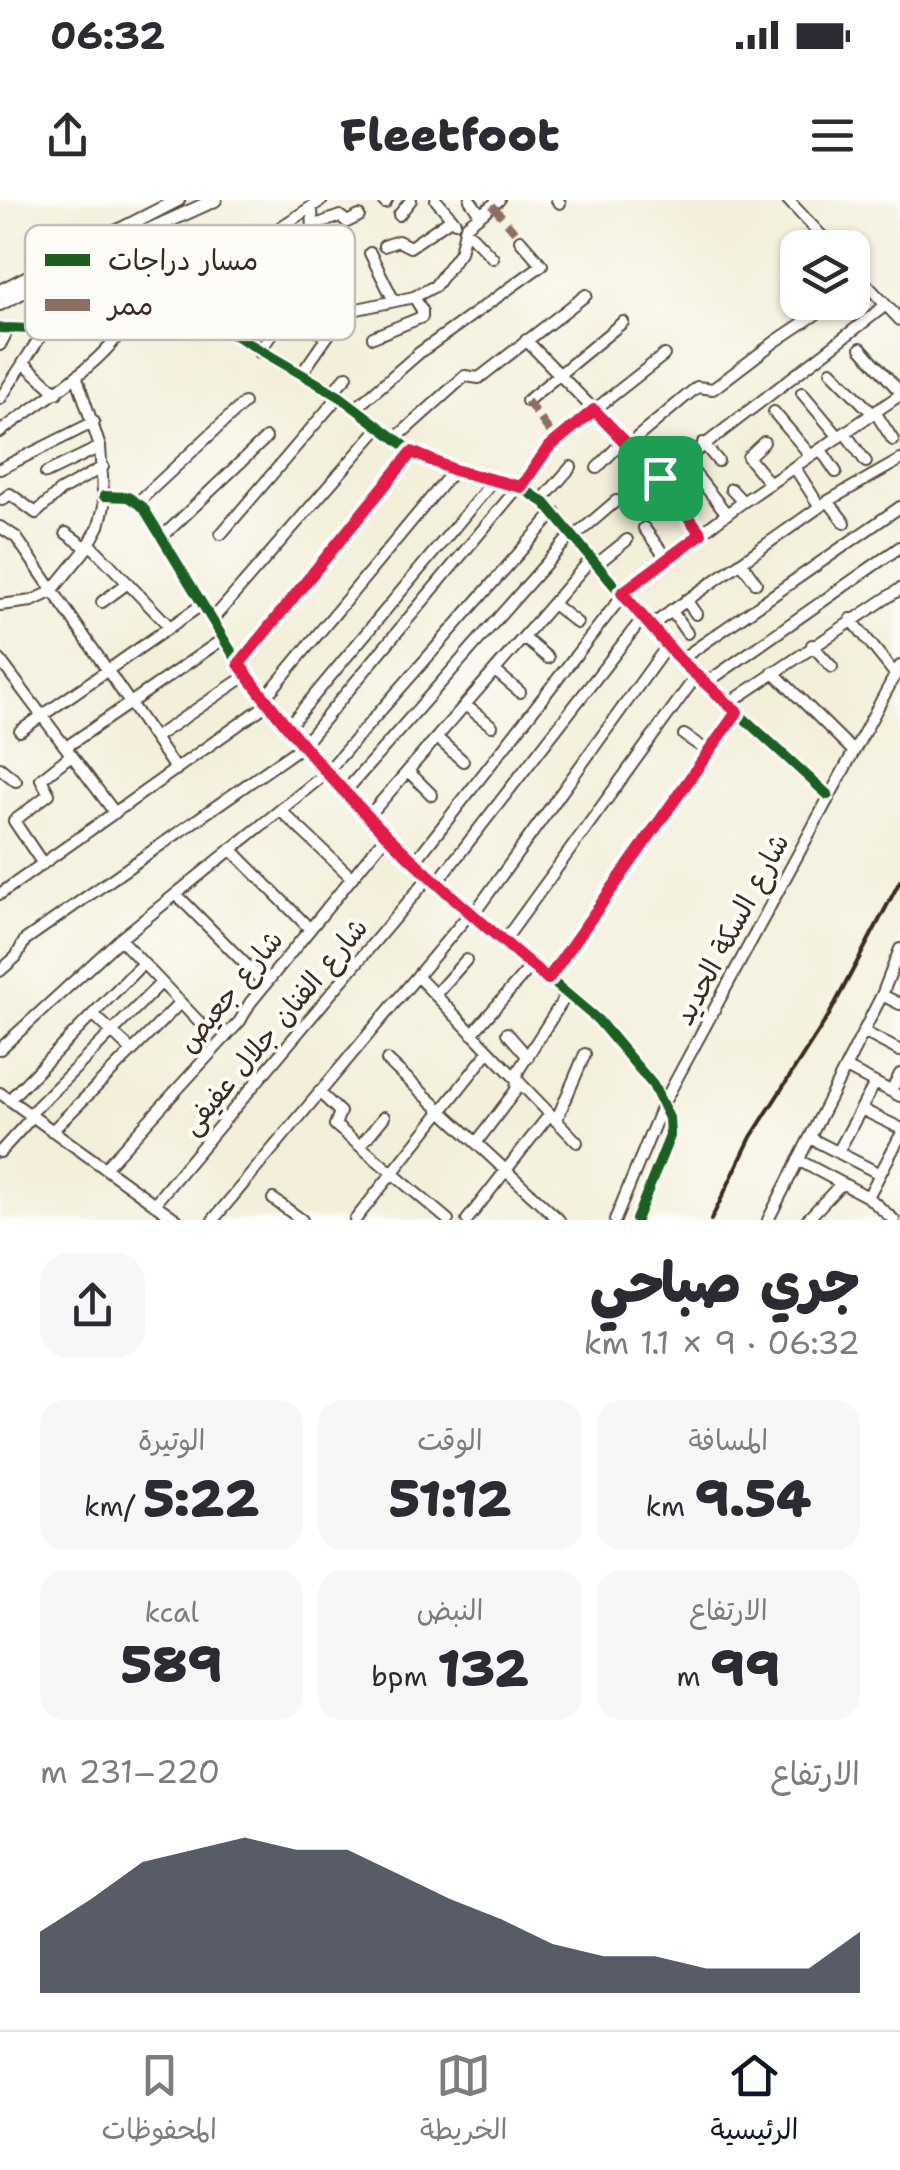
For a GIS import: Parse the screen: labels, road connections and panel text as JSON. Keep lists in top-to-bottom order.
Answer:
{
  "streets": {
    "street": ["شارع السكة الحديد", "شارع جعيص", "شارع الفنان جلال عفيفى"]
  },
  "legend": ["مسار دراجات", "ممر"],
  "page": {
    "status": "06:32",
    "header": "Fleetfoot",
    "heading": ["جري صباحي", "06:32 · 9 × 1.1 km"],
    "stats": [
      ["المسافة", "9.54 km"],
      ["الوقت", "51:12"],
      ["الوتيرة", "5:22 /km"],
      ["الارتفاع", "99 m"],
      ["النبض", "132 bpm"],
      ["kcal", "589"]
    ],
    "chart": ["الارتفاع", "220–231 m"],
    "tabs": ["الرئيسية", "الخريطة", "المحفوظات"]
  }
}
